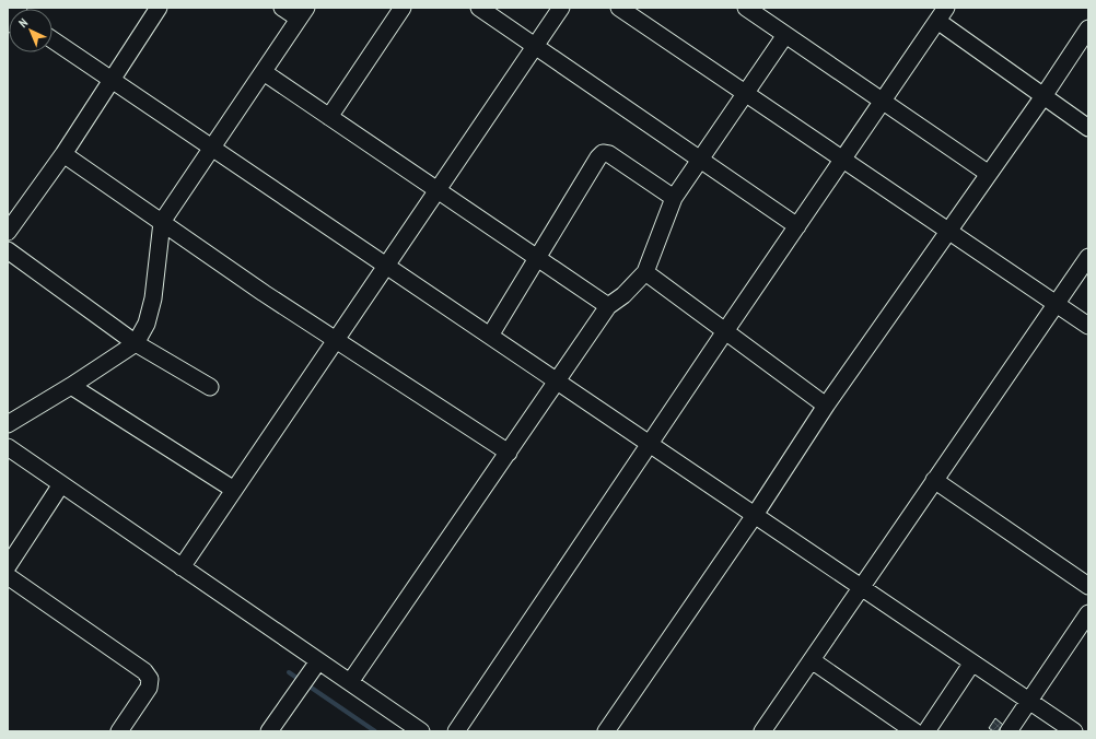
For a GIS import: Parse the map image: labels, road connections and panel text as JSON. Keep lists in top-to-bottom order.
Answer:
{
  "north": "top left"
}
